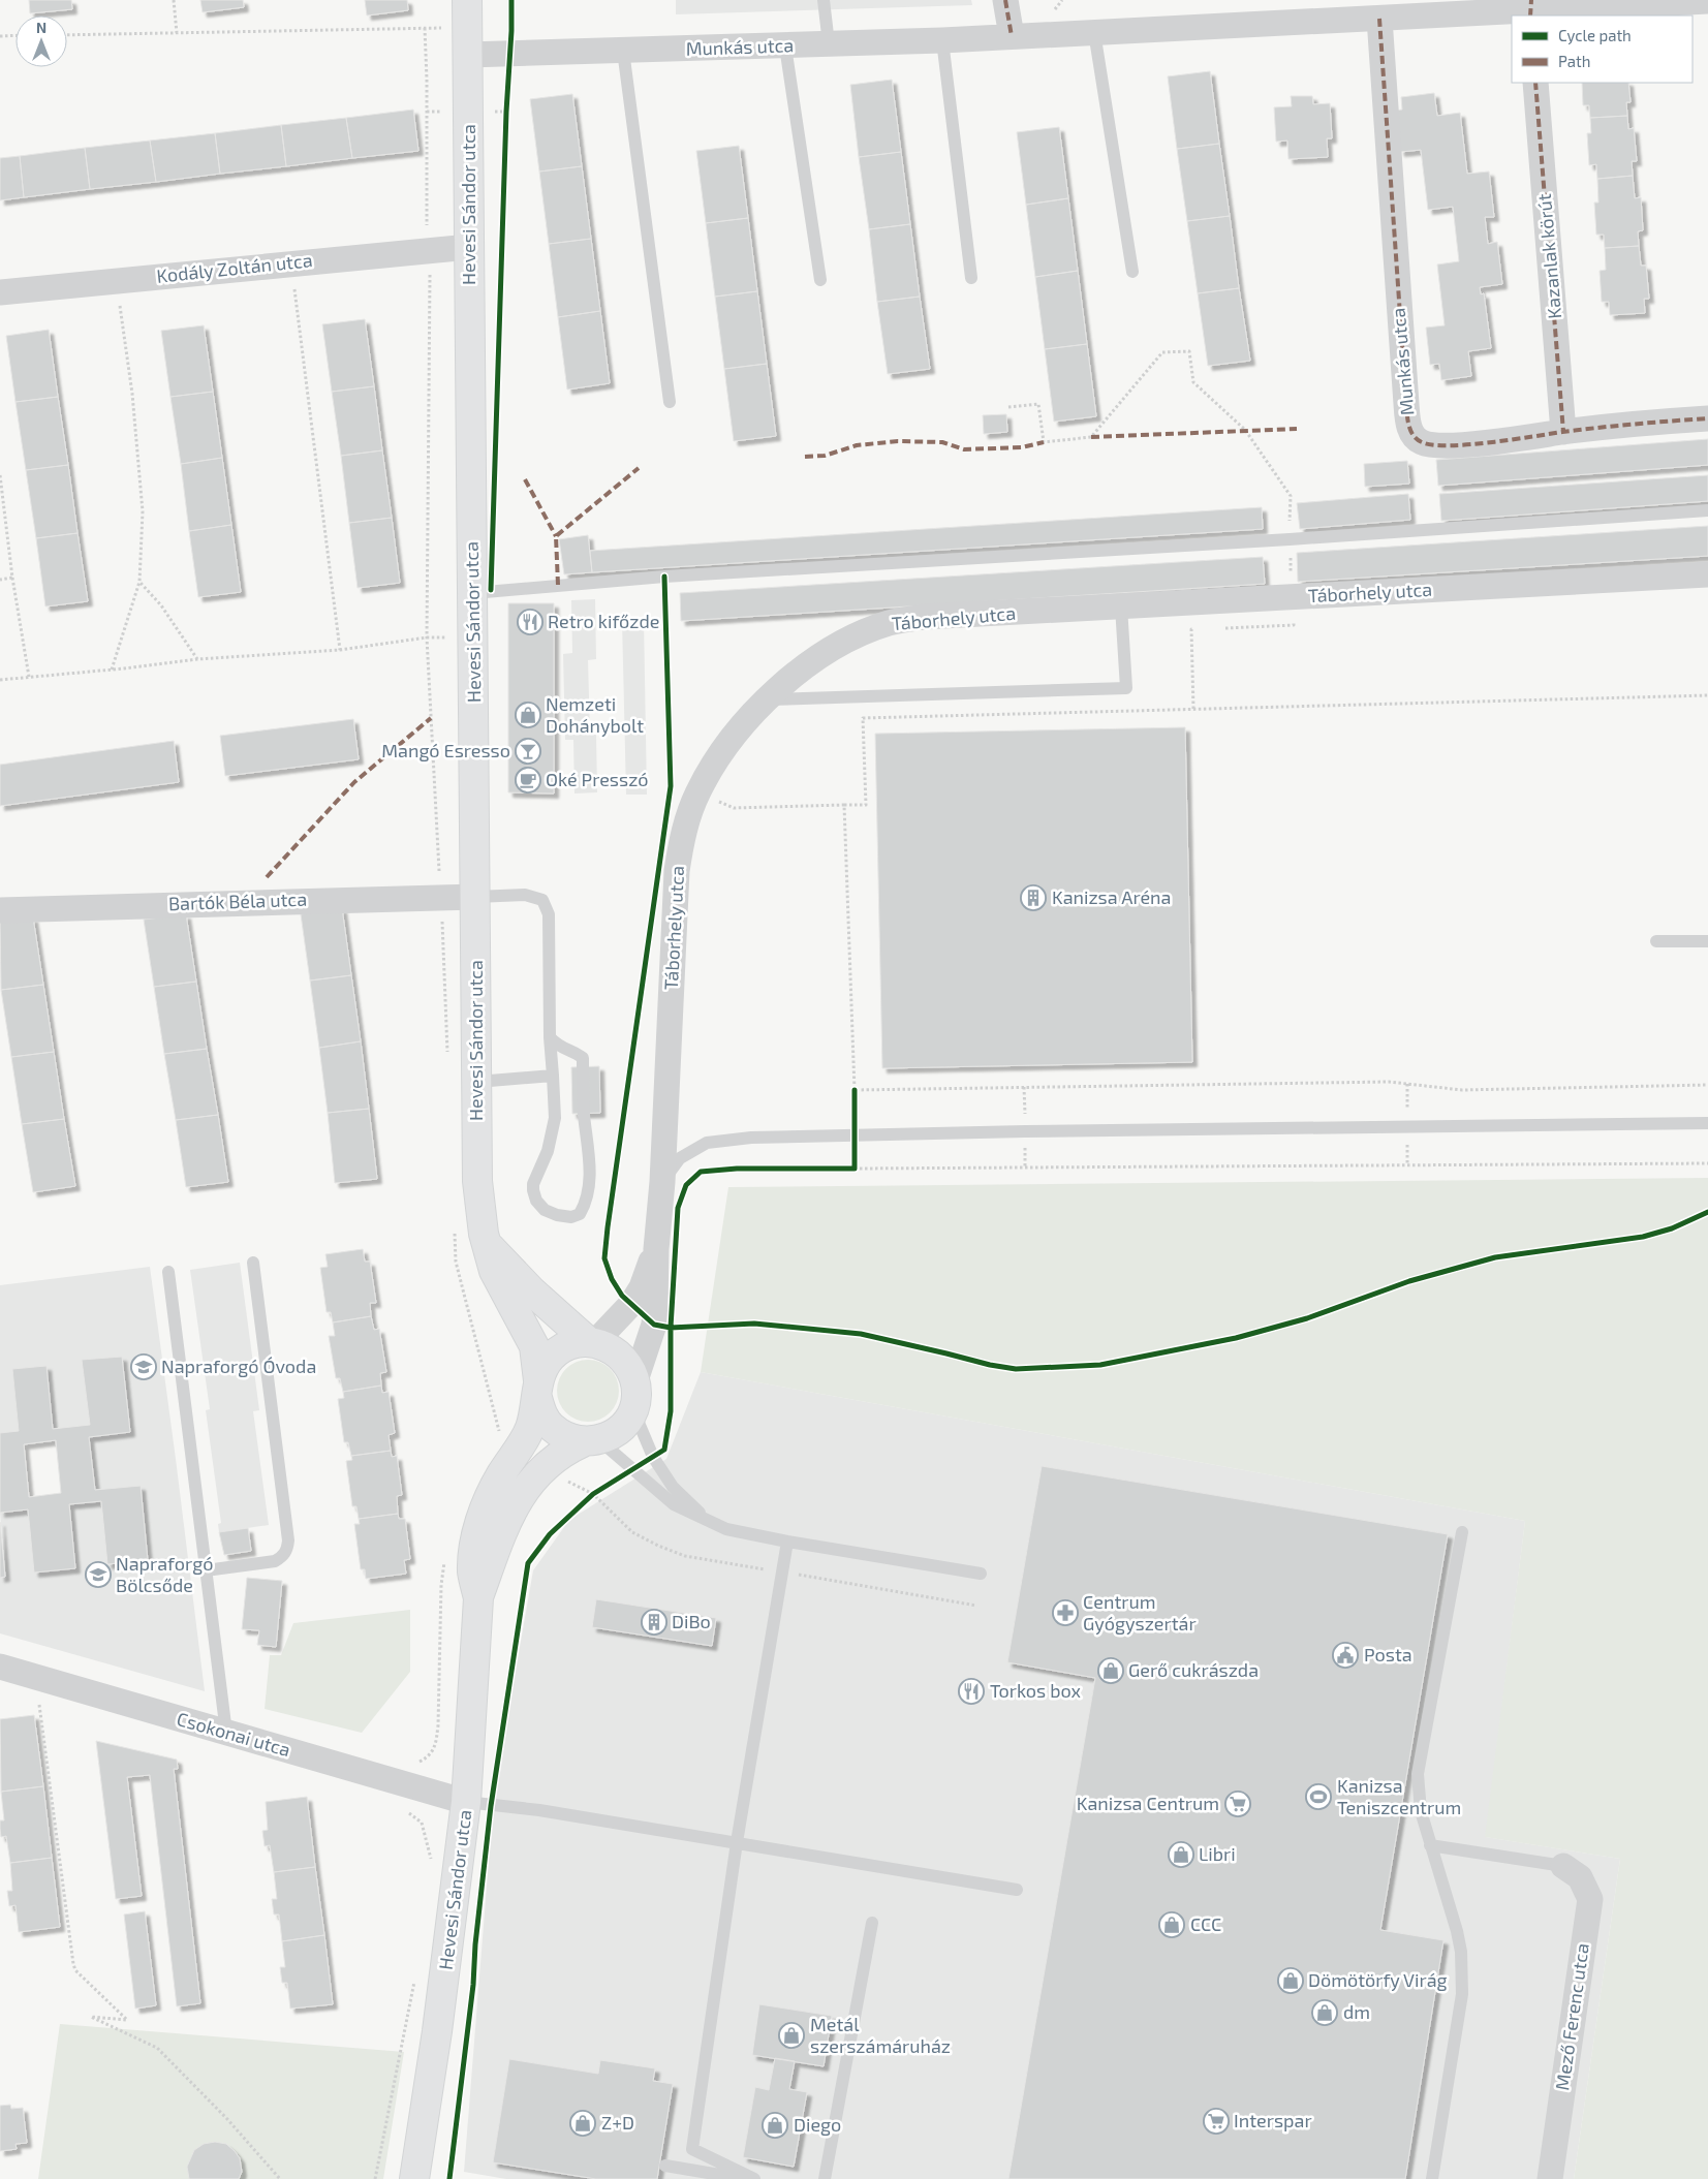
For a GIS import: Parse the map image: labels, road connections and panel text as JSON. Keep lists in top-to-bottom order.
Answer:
{
  "streets": {
    "main road": ["Hevesi Sándor utca"],
    "street": [
      "Munkás utca",
      "Kazanlak körút",
      "Kodály Zoltán utca",
      "Táborhely utca",
      "Bartók Béla utca",
      "Csokonai utca",
      "Mező Ferenc utca"
    ]
  },
  "crossings": [
    ["Munkás utca", "Hevesi Sándor utca"],
    ["Munkás utca", "Kazanlak körút"],
    ["Hevesi Sándor utca", "Kodály Zoltán utca"],
    ["Hevesi Sándor utca", "Táborhely utca"],
    ["Hevesi Sándor utca", "Bartók Béla utca"],
    ["Hevesi Sándor utca", "Csokonai utca"]
  ],
  "places": {
    "restaurant": ["Retro kifőzde", "Torkos box"],
    "shop": [
      "Nemzeti Dohánybolt",
      "Gerő cukrászda",
      "Libri",
      "CCC",
      "Dömötörfy Virág",
      "dm",
      "Metál szerszámáruház",
      "Z+D",
      "Diego"
    ],
    "bar": ["Mangó Esresso"],
    "cafe": ["Oké Presszó"],
    "building": ["Kanizsa Aréna", "DiBo"],
    "school or university": ["Napraforgó Óvoda", "Napraforgó Bölcsőde"],
    "pharmacy": ["Centrum Gyógyszertár"],
    "public building": ["Posta"],
    "sports": ["Kanizsa Teniszcentrum"],
    "supermarket": ["Kanizsa Centrum", "Interspar"]
  },
  "legend": ["Cycle path", "Path"],
  "north": "top"
}
